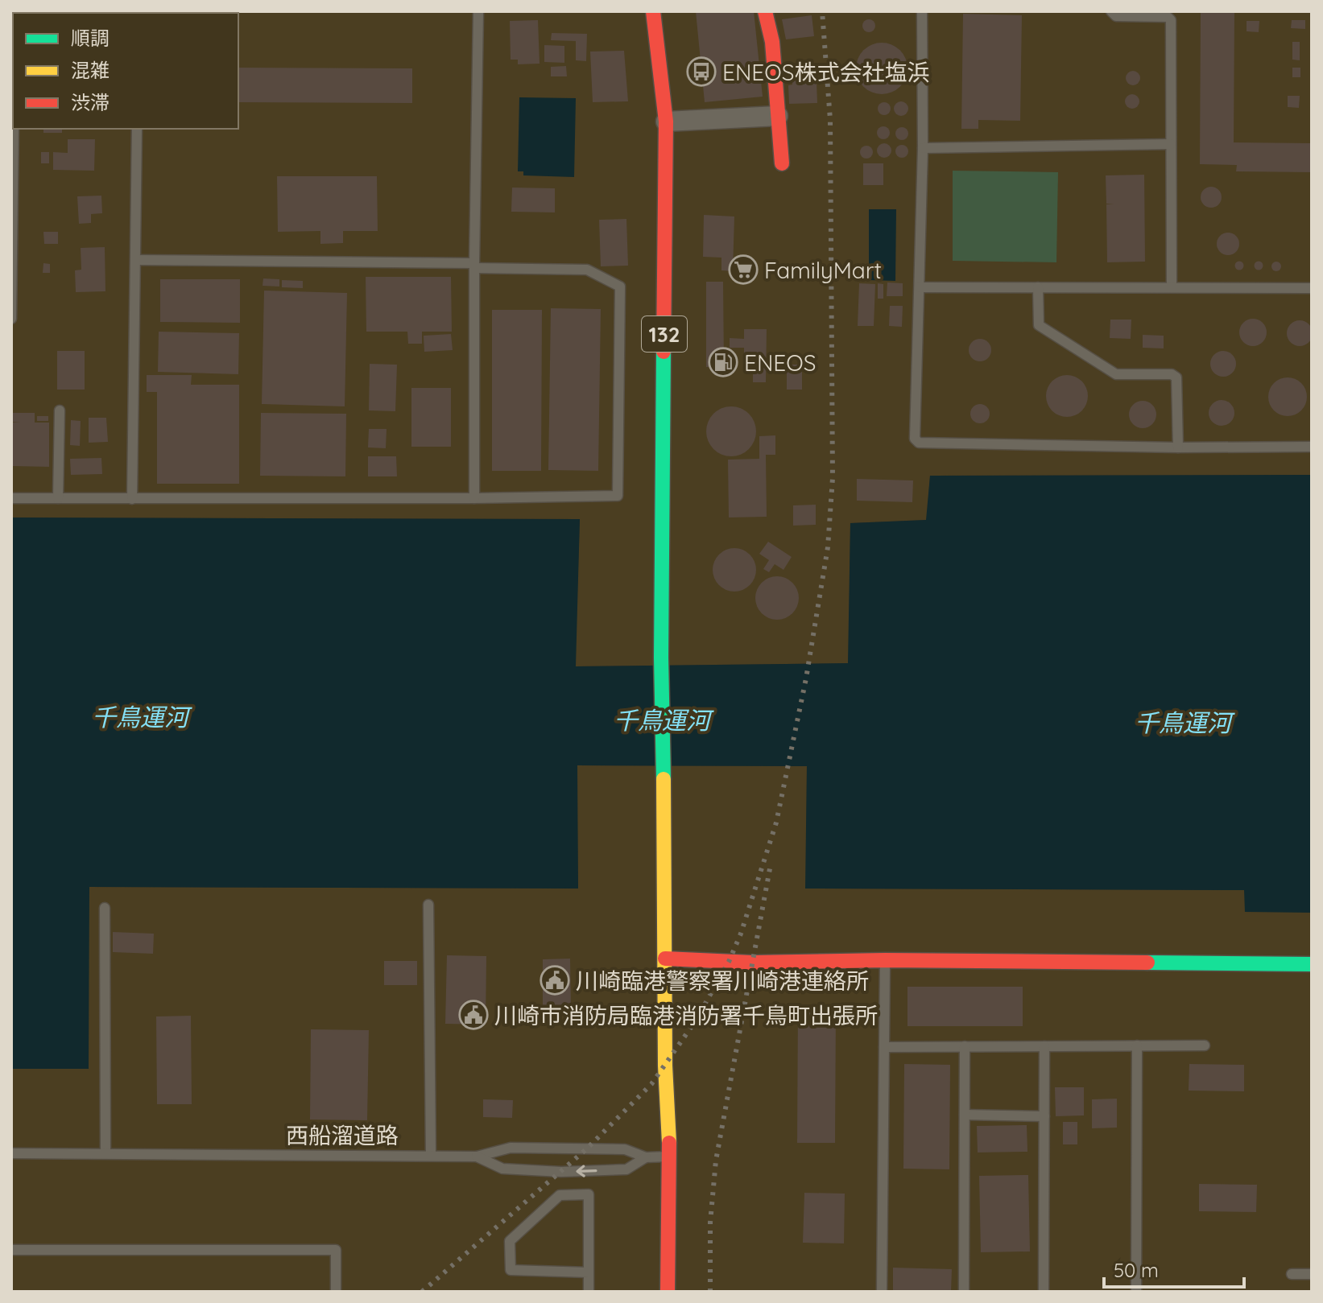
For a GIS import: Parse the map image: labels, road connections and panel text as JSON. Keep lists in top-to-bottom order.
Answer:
{
  "streets": {
    "main road": ["132"],
    "lane": ["西船溜道路"]
  },
  "crossings": [
    ["132", "西船溜道路"]
  ],
  "water": ["千鳥運河"],
  "places": {
    "bus stop": ["ENEOS株式会社塩浜"],
    "supermarket": ["FamilyMart"],
    "fuel station": ["ENEOS"],
    "public building": ["川崎臨港警察署川崎港連絡所", "川崎市消防局臨港消防署千鳥町出張所"]
  },
  "legend": ["順調", "混雑", "渋滞"],
  "scale_bar": "50 m"
}
